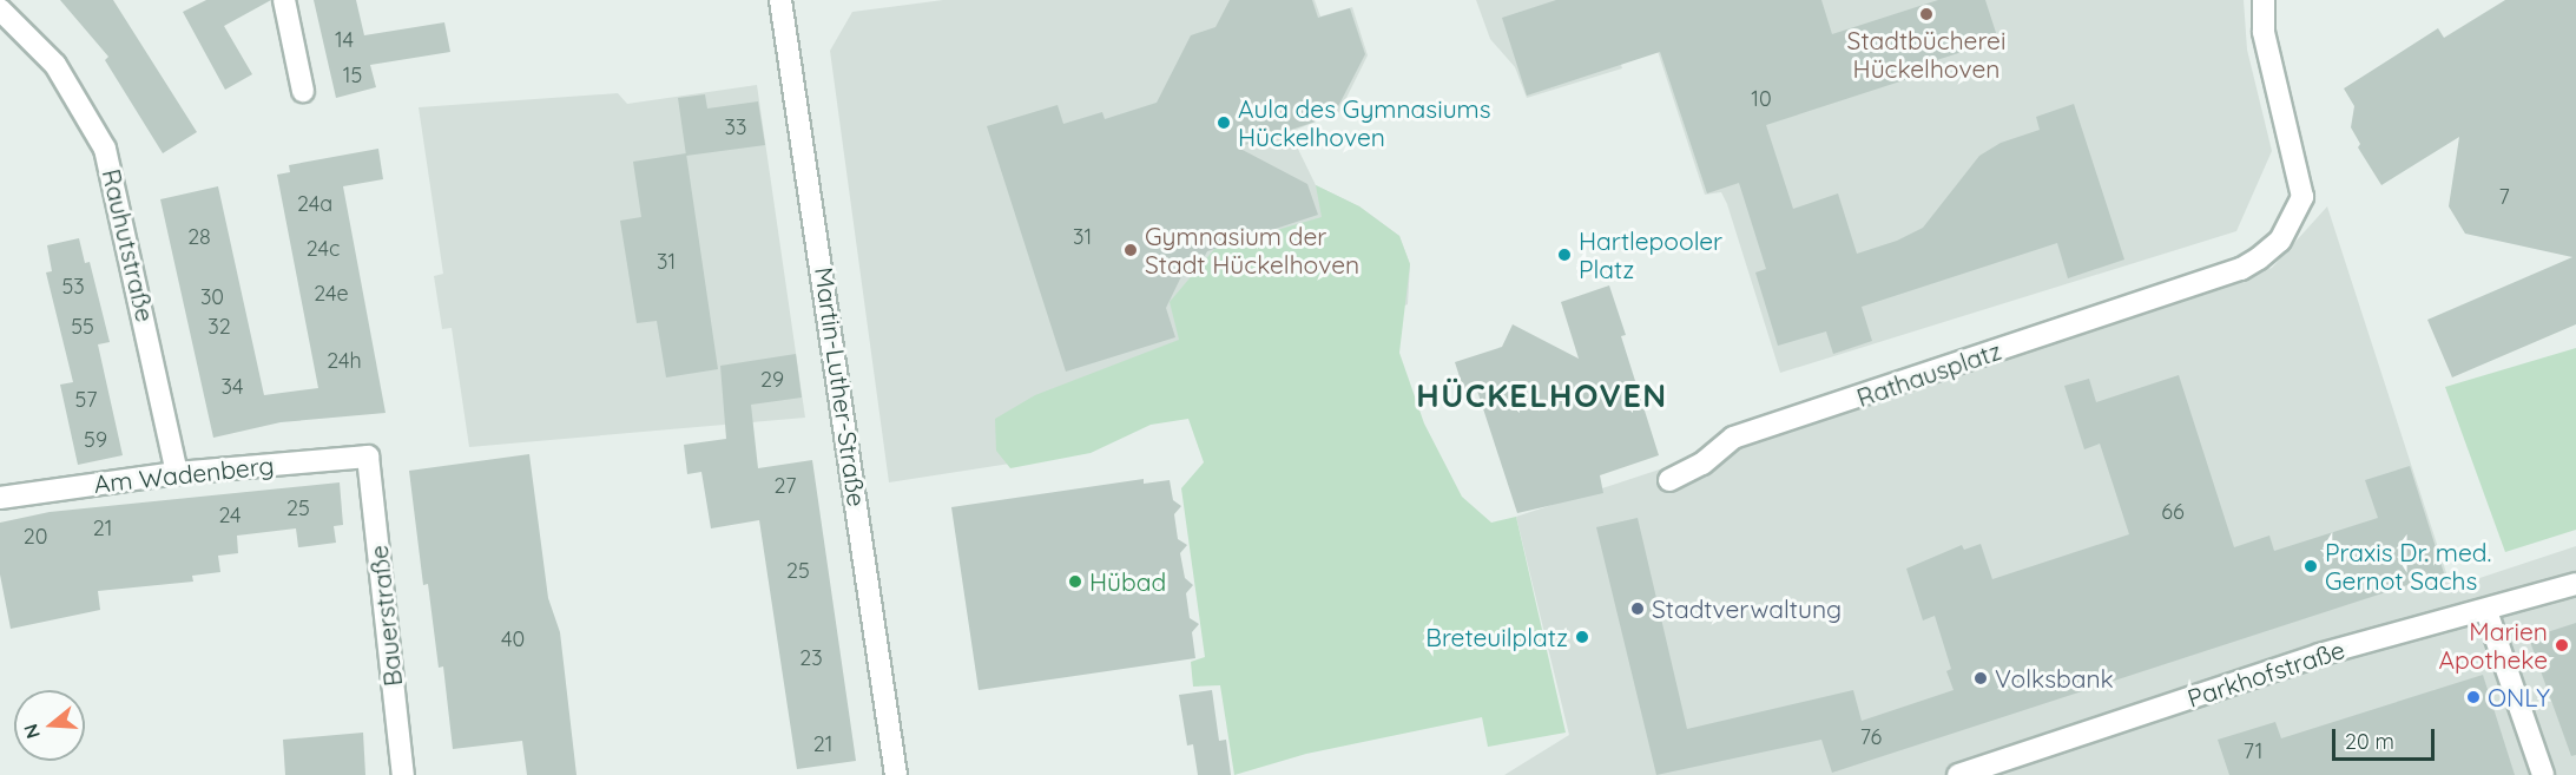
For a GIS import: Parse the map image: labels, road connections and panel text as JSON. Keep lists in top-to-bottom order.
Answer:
{
  "streets": {
    "street": [
      "Rauhutstraße",
      "Rathausplatz",
      "Martin-Luther-Straße",
      "Am Wadenberg",
      "Bauerstraße",
      "Parkhofstraße"
    ]
  },
  "crossings": [
    ["Rauhutstraße", "Am Wadenberg"],
    ["Am Wadenberg", "Bauerstraße"]
  ],
  "districts": ["HÜCKELHOVEN"],
  "places": [
    "Stadtbücherei Hückelhoven",
    "Aula des Gymnasiums Hückelhoven",
    "Gymnasium der Stadt Hückelhoven",
    "Hartlepooler Platz",
    "Praxis Dr. med. Gernot Sachs",
    "Hübad",
    "Stadtverwaltung",
    "Breteuilplatz",
    "Marien Apotheke",
    "Volksbank",
    "ONLY"
  ],
  "house_numbers": [
    "14",
    "15",
    "10",
    "33",
    "7",
    "24a",
    "28",
    "31",
    "24c",
    "31",
    "53",
    "24e",
    "30",
    "55",
    "32",
    "24h",
    "29",
    "34",
    "57",
    "59",
    "27",
    "25",
    "66",
    "24",
    "21",
    "20",
    "25",
    "40",
    "23",
    "76",
    "21",
    "71"
  ],
  "scale_bar": "20 m",
  "north": "left"
}
